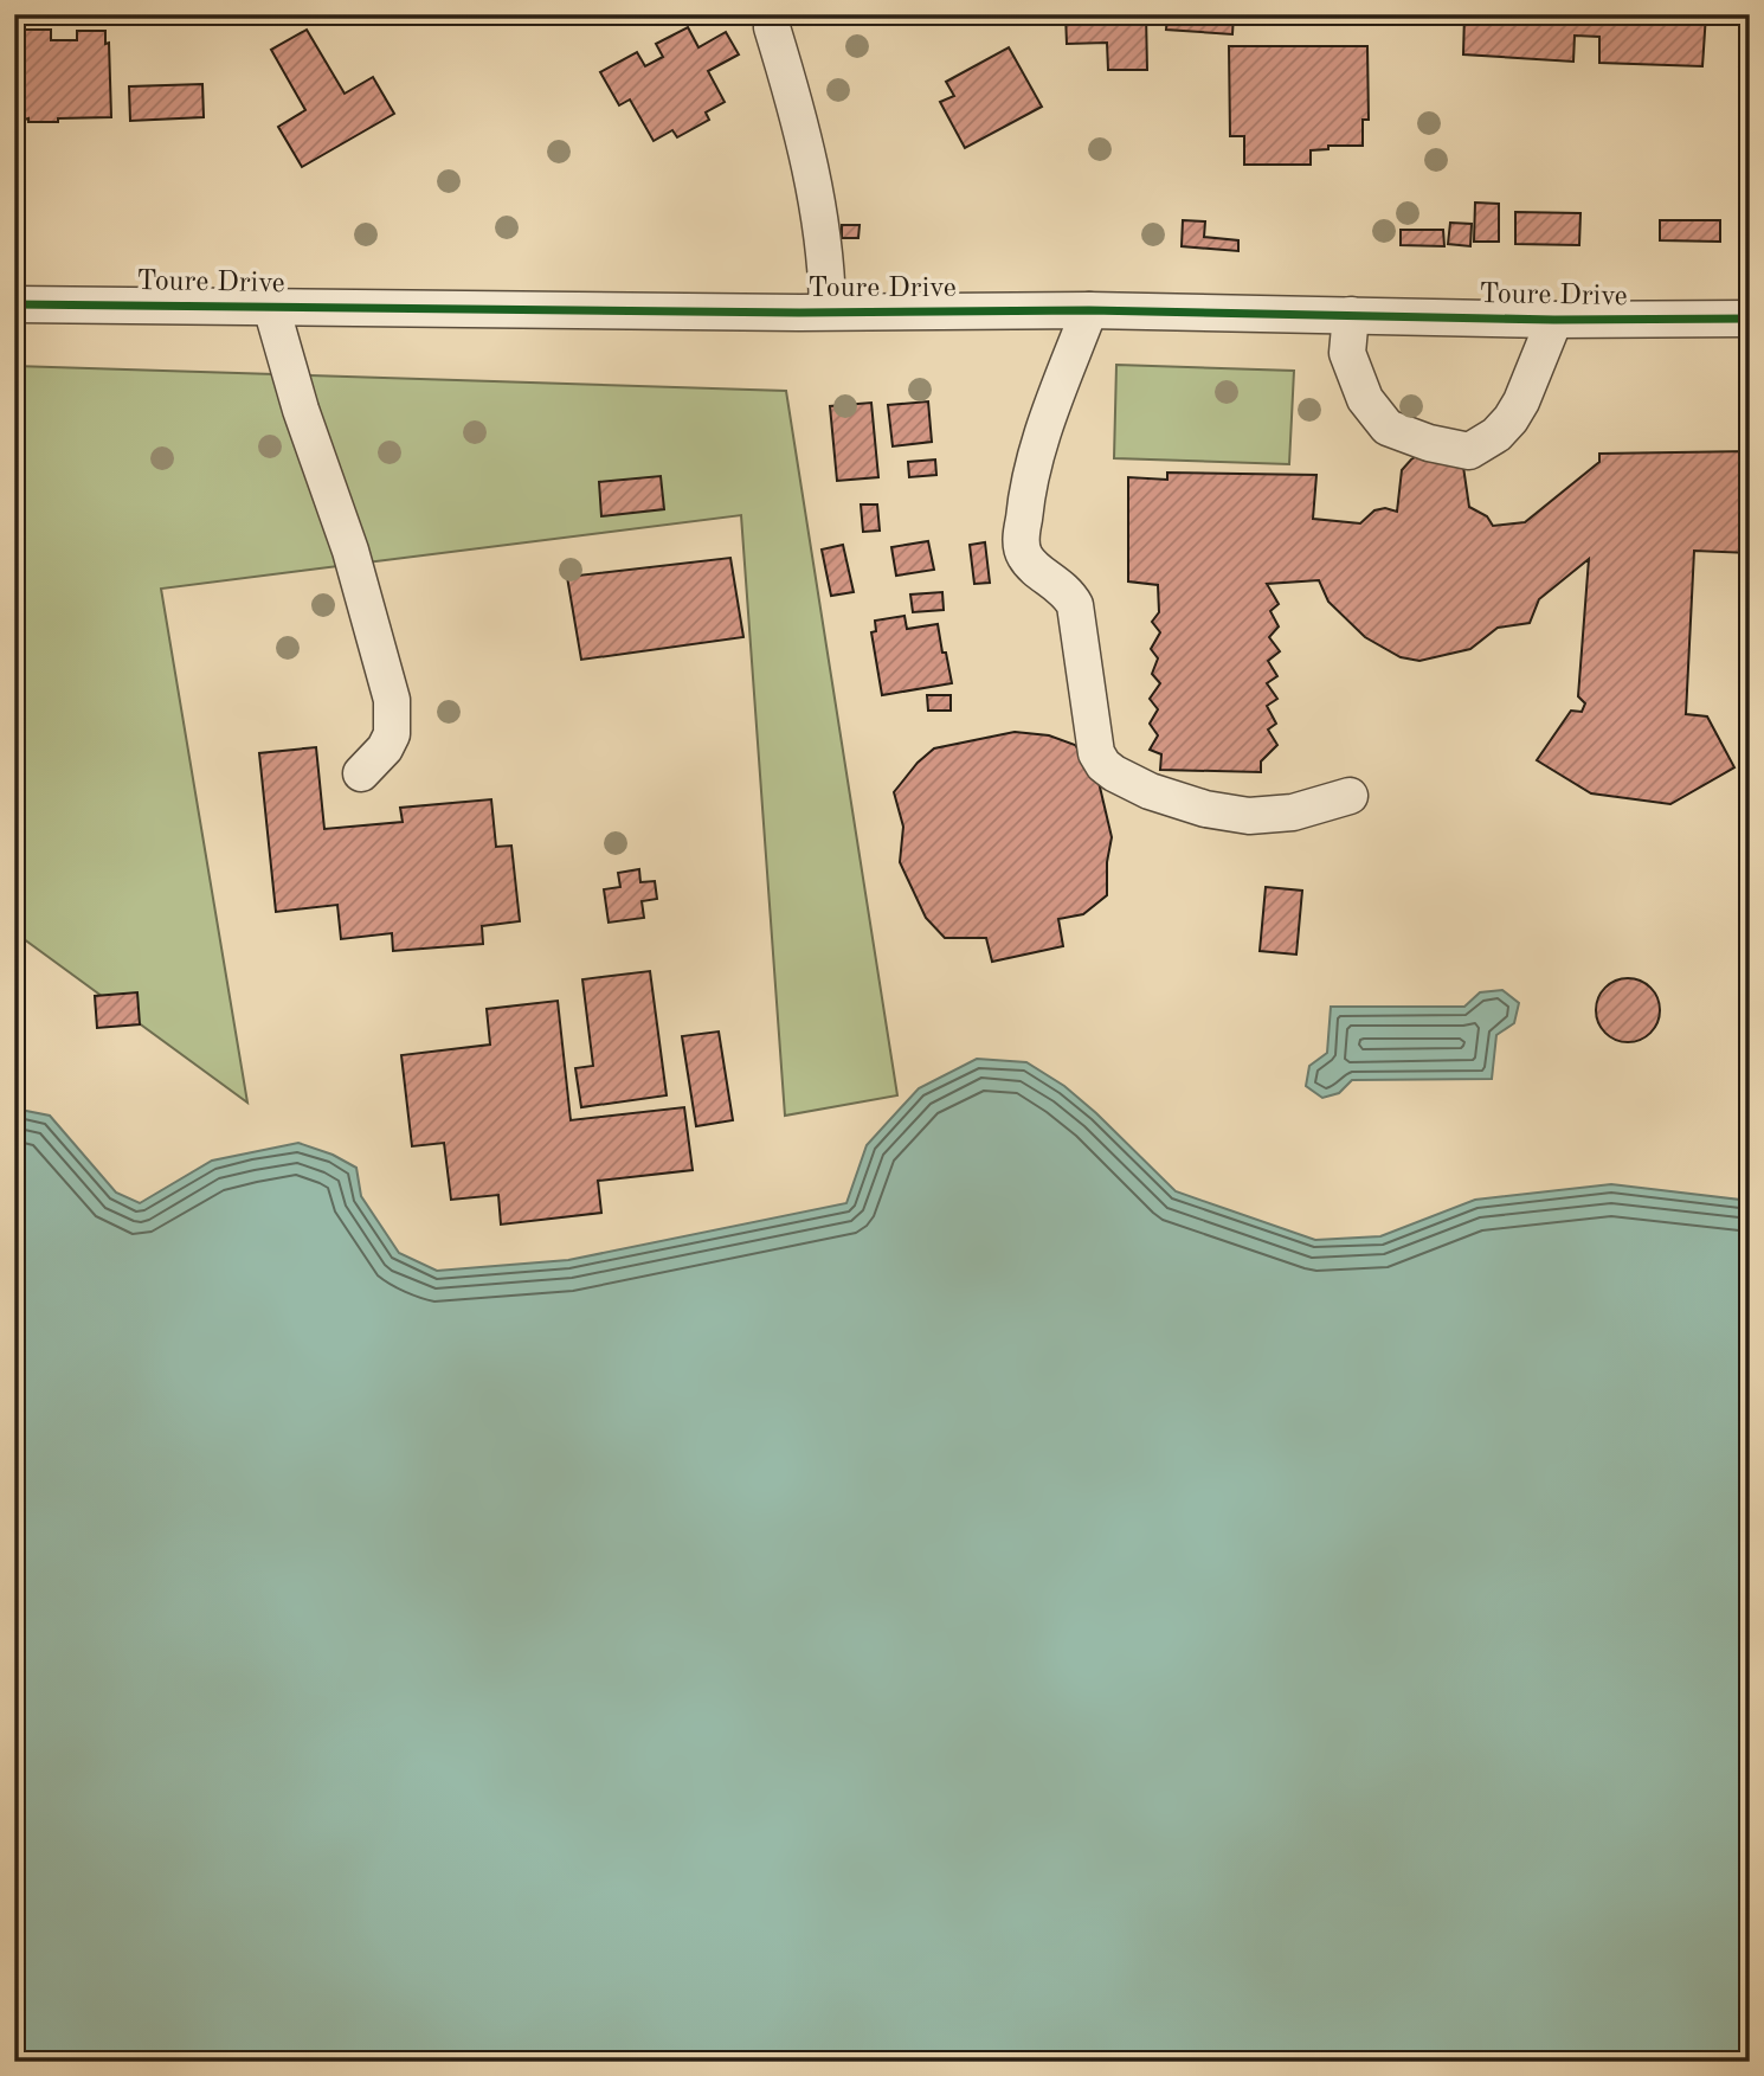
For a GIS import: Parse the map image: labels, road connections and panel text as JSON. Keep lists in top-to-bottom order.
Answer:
{
  "streets": {
    "street": ["Toure Drive"]
  }
}
